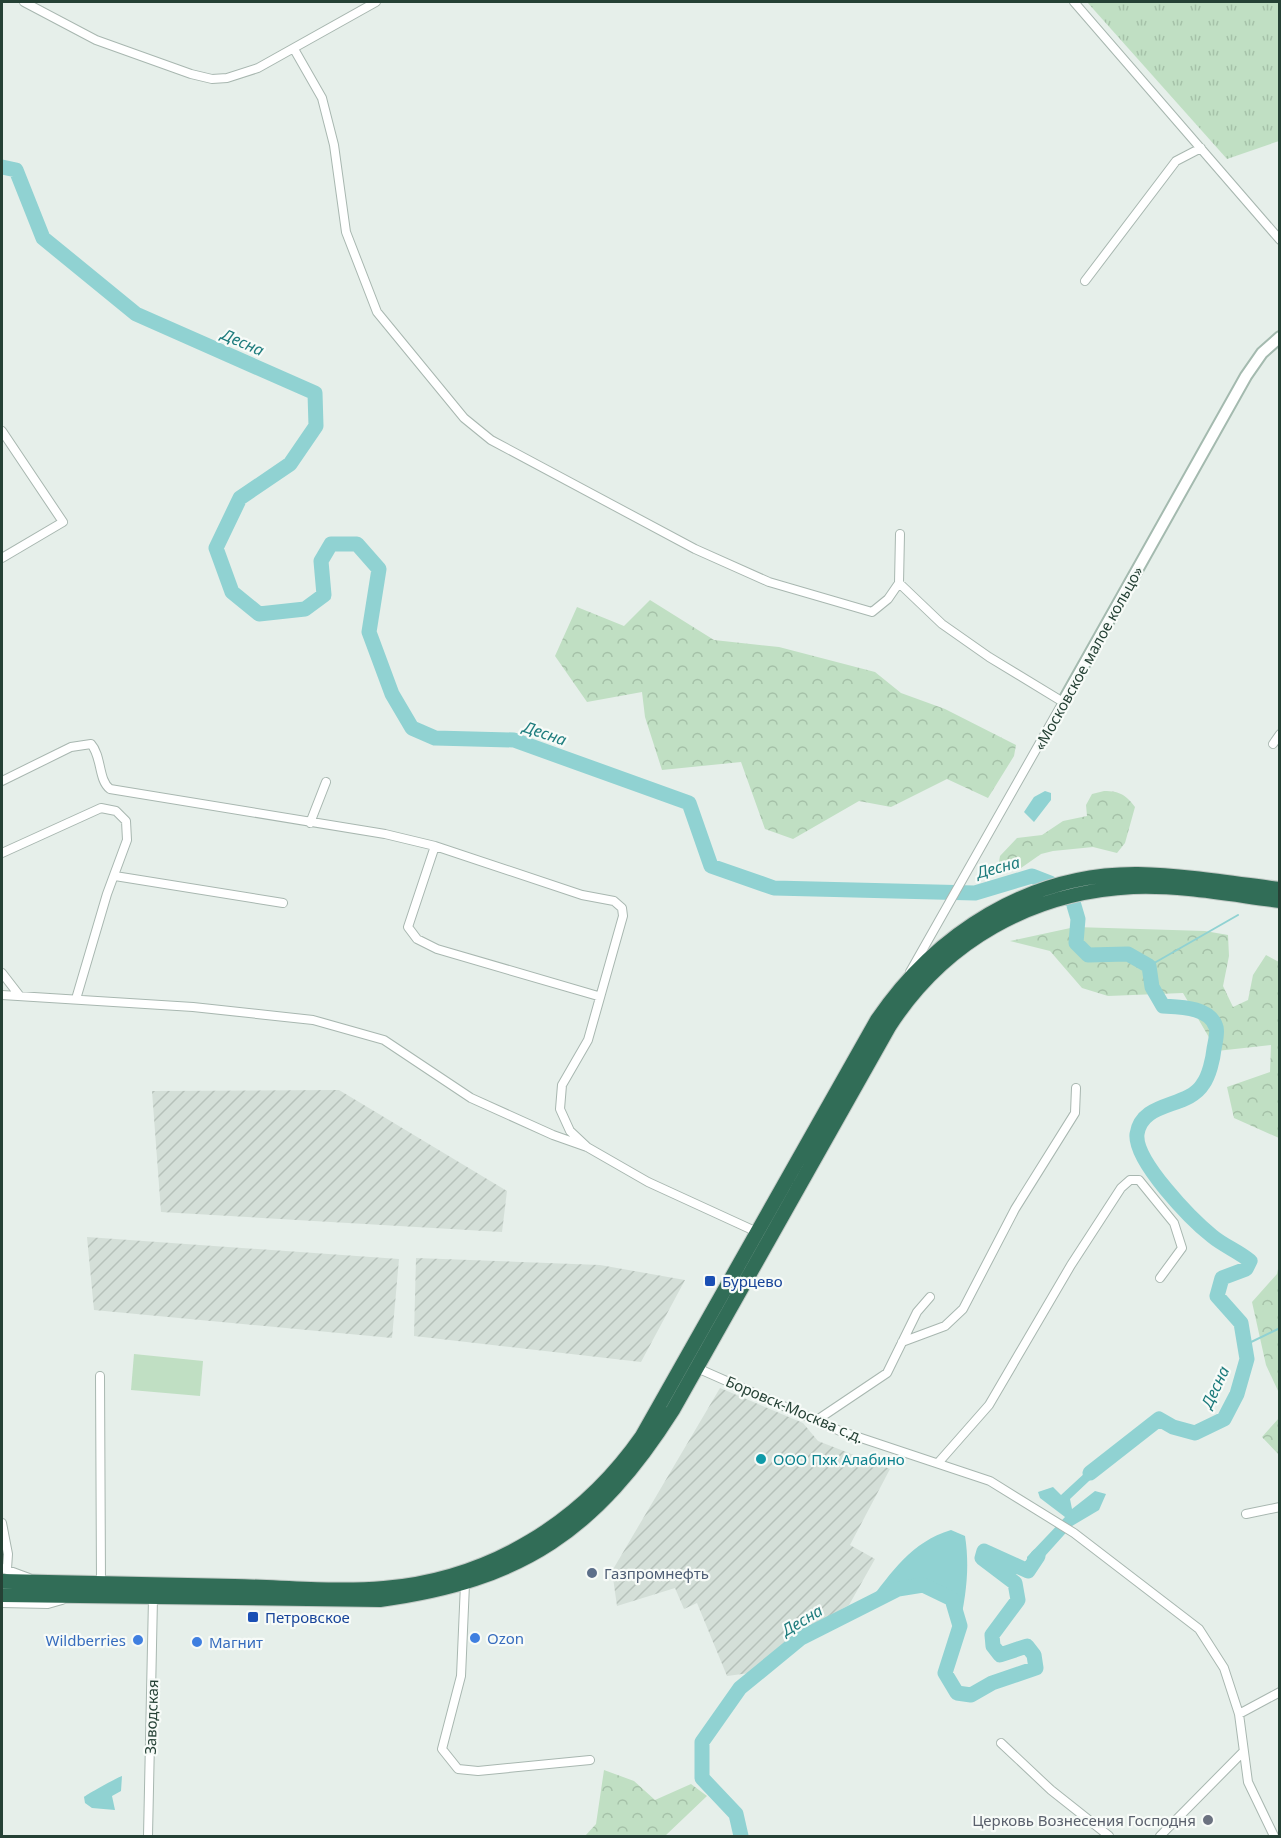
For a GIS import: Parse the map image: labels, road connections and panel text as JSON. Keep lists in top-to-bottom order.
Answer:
{
  "streets": {
    "street": ["«Московское малое кольцо»", "Боровск-Москва с.д.", "Заводская"]
  },
  "water": ["Десна"],
  "places": {
    "transit": ["Бурцево", "Петровское"],
    "other": [
      "ООО Пхк Алабино",
      "Газпромнефть",
      "Ozon",
      "Wildberries",
      "Магнит",
      "Церковь Вознесения Господня"
    ]
  }
}
